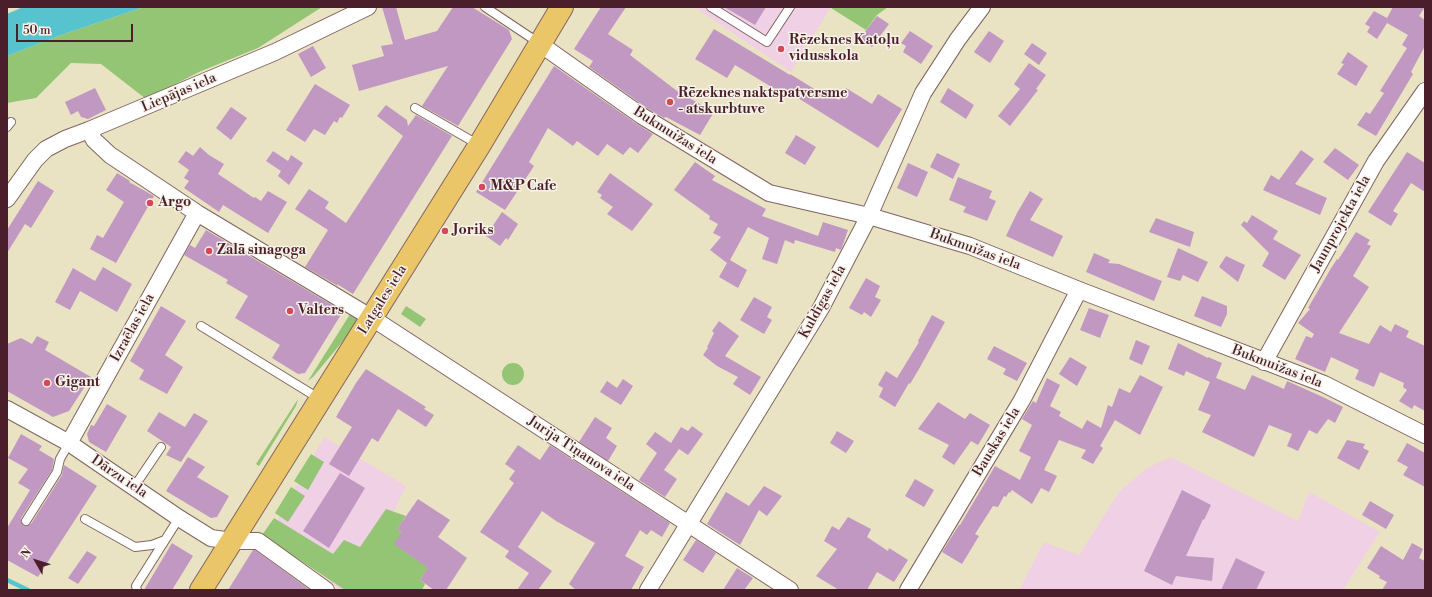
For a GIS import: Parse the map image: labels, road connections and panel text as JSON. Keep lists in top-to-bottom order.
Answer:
{
  "streets": {
    "main road": ["Latgales iela"],
    "street": [
      "Liepājas iela",
      "Bukmuižas iela",
      "Jaunprojekta iela",
      "Kuldīgas iela",
      "Izraēlas iela",
      "Bauskas iela",
      "Jurija Tiņanova iela",
      "Dārzu iela"
    ]
  },
  "crossings": [
    ["Liepājas iela", "Jurija Tiņanova iela"],
    ["Bukmuižas iela", "Jaunprojekta iela"],
    ["Bukmuižas iela", "Latgales iela"],
    ["Bukmuižas iela", "Kuldīgas iela"],
    ["Bukmuižas iela", "Bauskas iela"],
    ["Latgales iela", "Jurija Tiņanova iela"],
    ["Latgales iela", "Dārzu iela"],
    ["Kuldīgas iela", "Jurija Tiņanova iela"],
    ["Izraēlas iela", "Jurija Tiņanova iela"],
    ["Izraēlas iela", "Dārzu iela"]
  ],
  "places": [
    "Rēzeknes Katoļu vidusskola",
    "Rēzeknes naktspatversme - atskurbtuve",
    "M&P Cafe",
    "Argo",
    "Joriks",
    "Zalā sinagoga",
    "Valters",
    "Gigant"
  ],
  "scale_bar": "50 m",
  "north": "top left"
}
